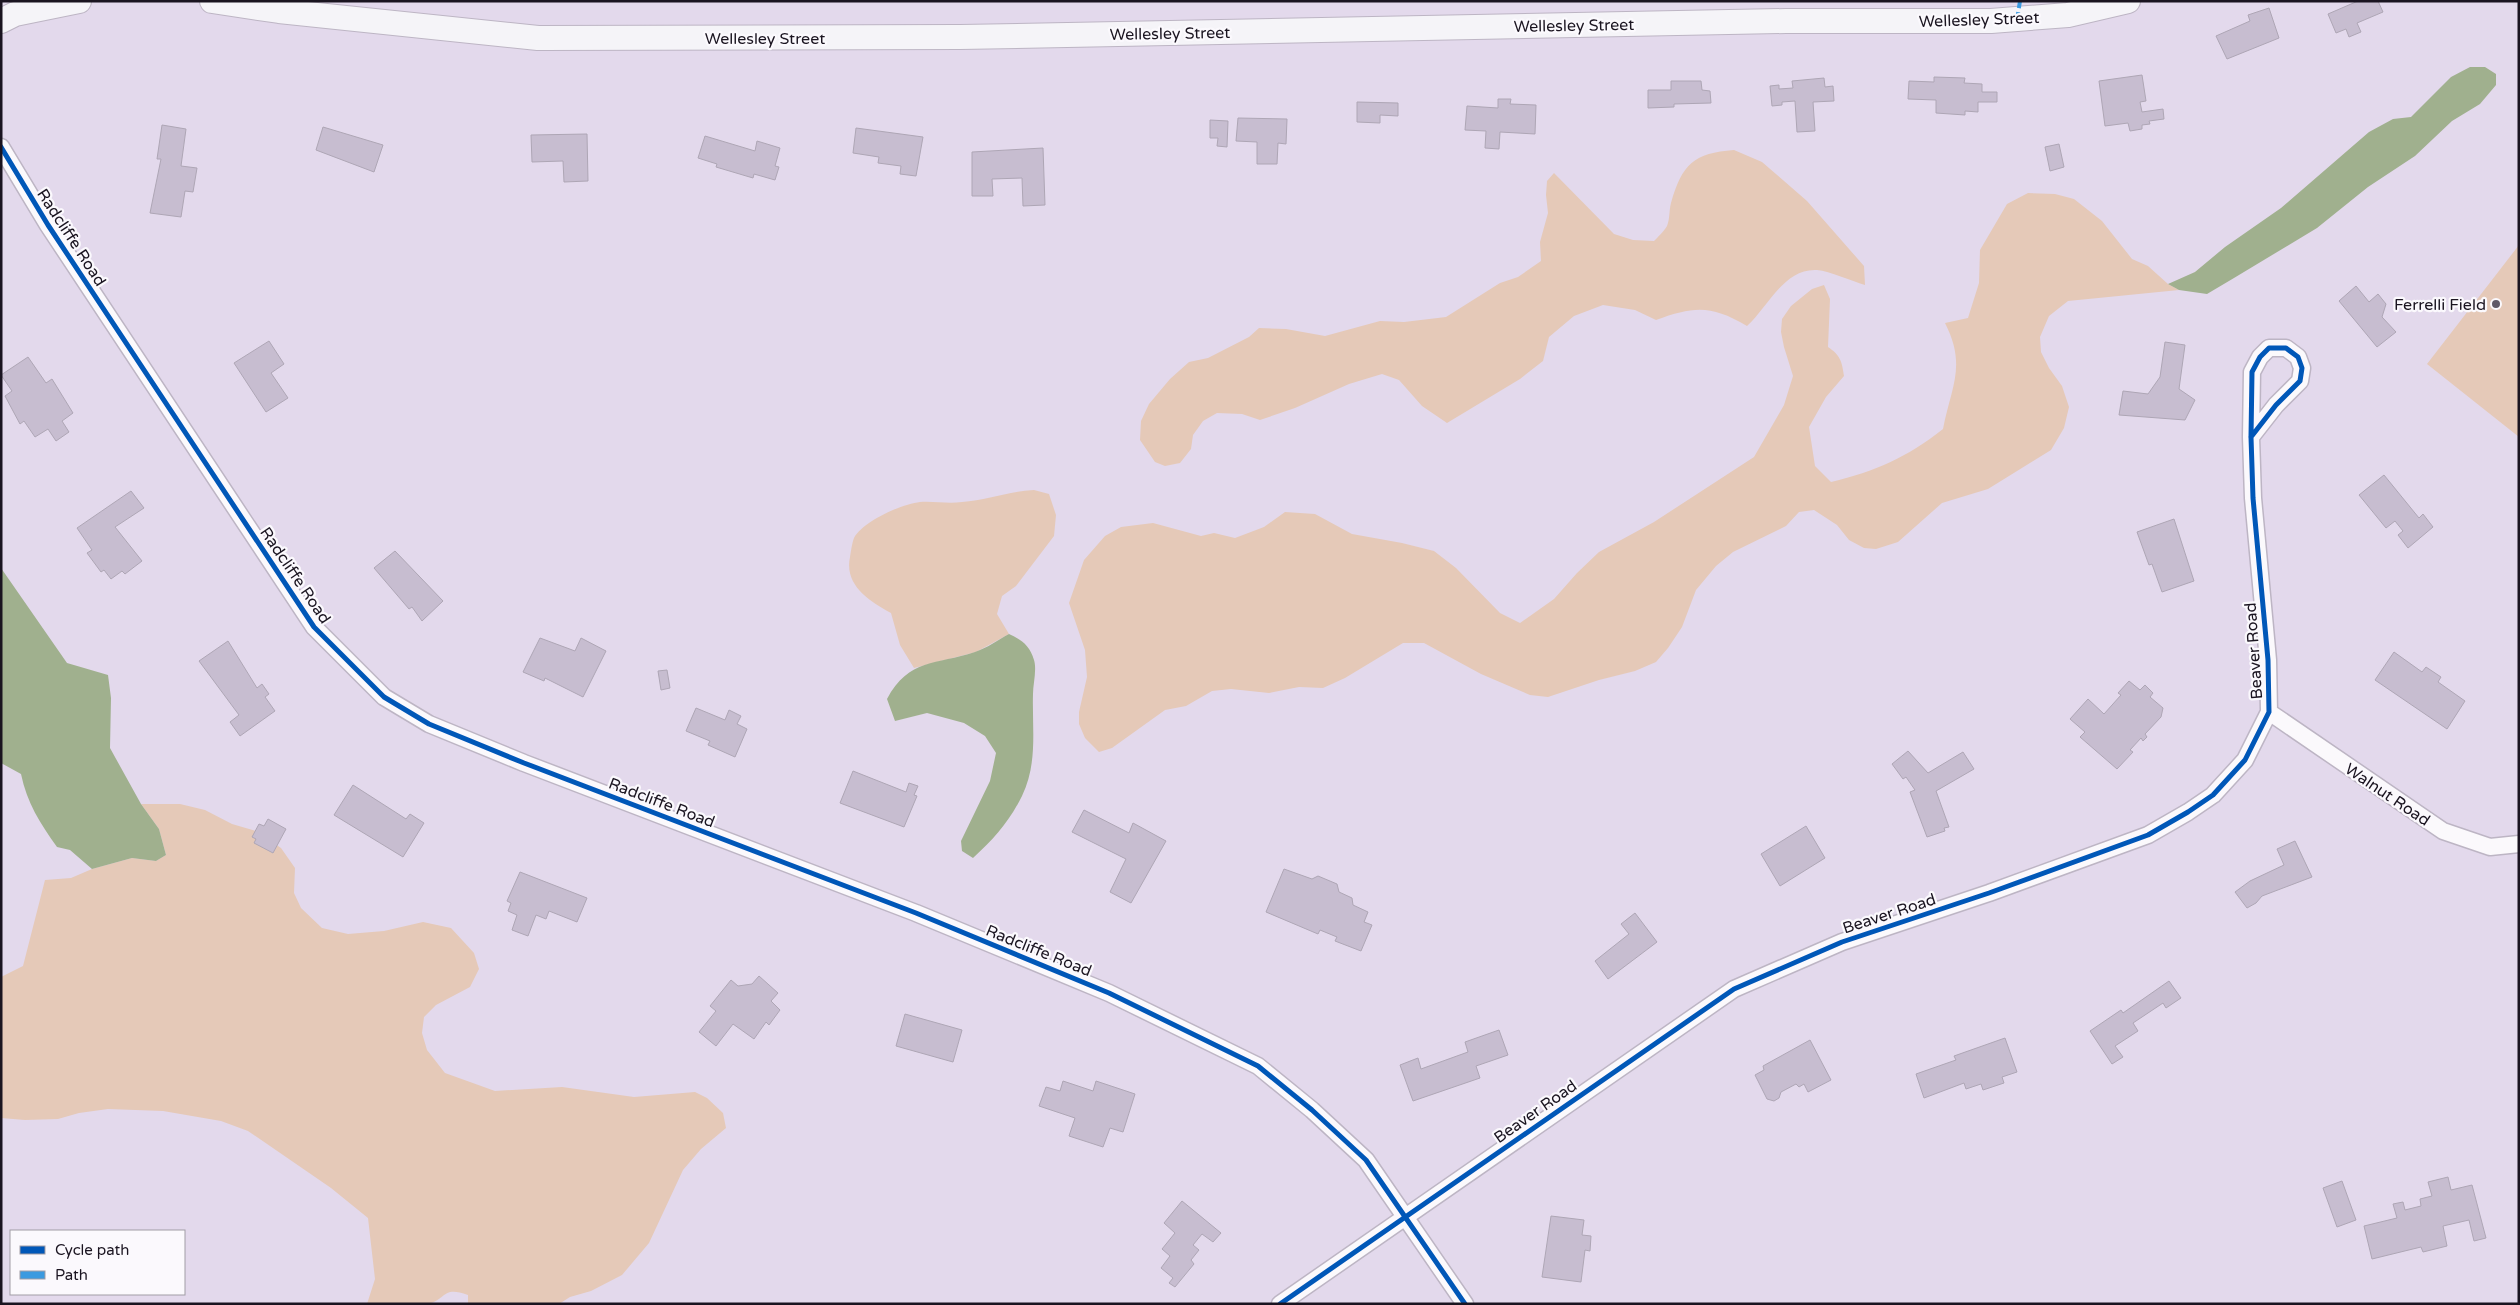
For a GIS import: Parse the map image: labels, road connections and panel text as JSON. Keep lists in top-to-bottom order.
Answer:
{
  "streets": {
    "main road": ["Wellesley Street"],
    "street": ["Radcliffe Road", "Beaver Road", "Walnut Road"]
  },
  "crossings": [
    ["Radcliffe Road", "Beaver Road"],
    ["Beaver Road", "Walnut Road"]
  ],
  "places": ["Ferrelli Field"],
  "legend": ["Cycle path", "Path"]
}
